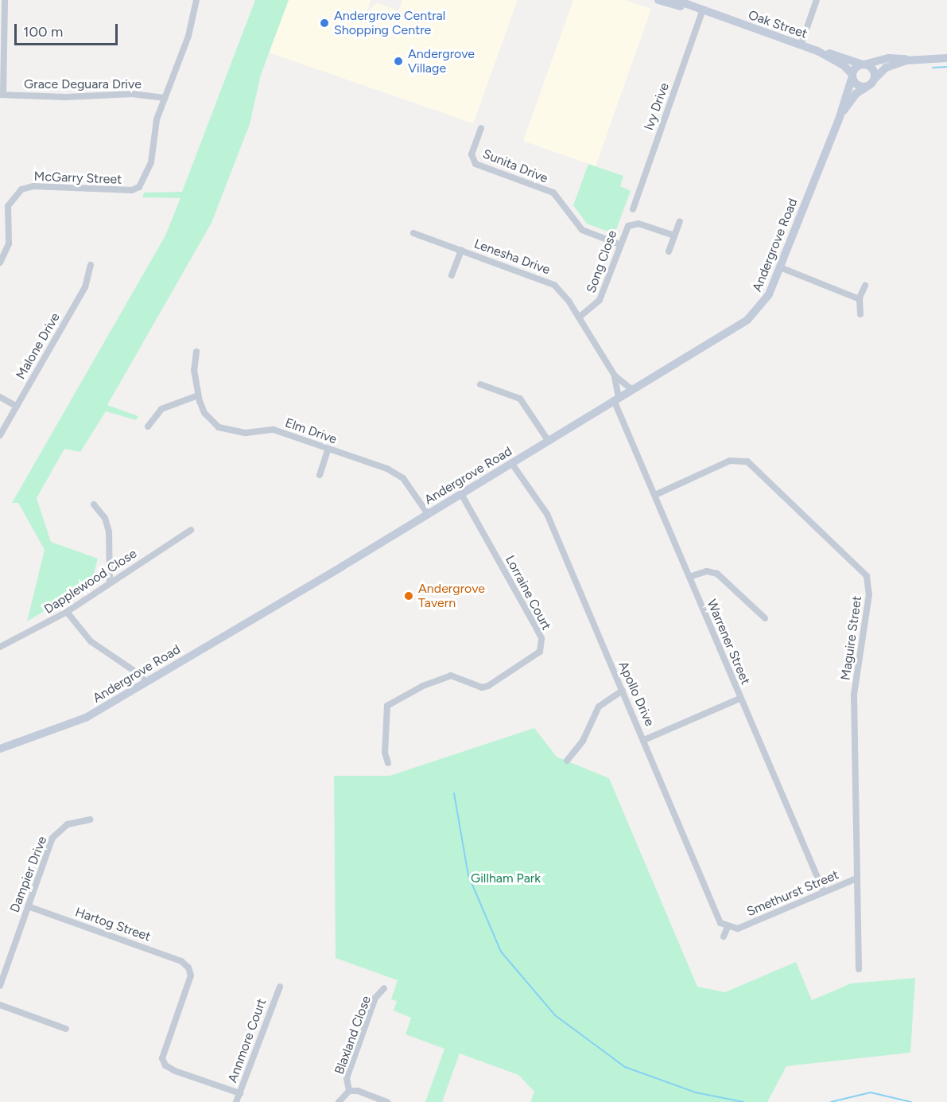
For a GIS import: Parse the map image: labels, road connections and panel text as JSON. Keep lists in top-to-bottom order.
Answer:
{
  "streets": {
    "street": [
      "Oak Street",
      "Grace Deguara Drive",
      "Ivy Drive",
      "Sunita Drive",
      "McGarry Street",
      "Andergrove Road",
      "Lenesha Drive",
      "Song Close",
      "Malone Drive",
      "Elm Drive",
      "Dapplewood Close",
      "Lorraine Court",
      "Maguire Street",
      "Warrener Street",
      "Apollo Drive",
      "Dampier Drive",
      "Smethurst Street",
      "Hartog Street",
      "Blaxland Close",
      "Annmore Court"
    ]
  },
  "crossings": [
    ["Oak Street", "Ivy Drive"],
    ["Oak Street", "Andergrove Road"],
    ["Grace Deguara Drive", "McGarry Street"],
    ["Sunita Drive", "Song Close"],
    ["Andergrove Road", "Lenesha Drive"],
    ["Andergrove Road", "Elm Drive"],
    ["Andergrove Road", "Lorraine Court"],
    ["Andergrove Road", "Warrener Street"],
    ["Andergrove Road", "Apollo Drive"],
    ["Lenesha Drive", "Song Close"],
    ["Lenesha Drive", "Warrener Street"],
    ["Maguire Street", "Warrener Street"],
    ["Maguire Street", "Smethurst Street"],
    ["Warrener Street", "Smethurst Street"],
    ["Apollo Drive", "Smethurst Street"],
    ["Dampier Drive", "Hartog Street"],
    ["Hartog Street", "Annmore Court"]
  ],
  "parks": ["Gillham Park"],
  "places": ["Andergrove Central Shopping Centre", "Andergrove Village", "Andergrove Tavern"],
  "scale_bar": "100 m"
}
